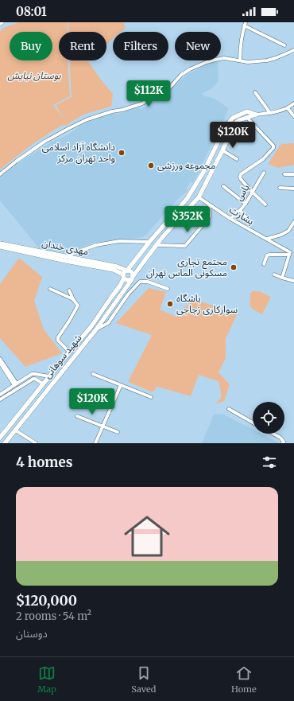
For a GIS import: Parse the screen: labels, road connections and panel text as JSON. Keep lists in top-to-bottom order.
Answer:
{
  "streets": {
    "main road": ["مهدی خندان", "شهید سوهانی"],
    "street": ["یاس", "بشارت"]
  },
  "crossings": [
    ["یاس", "بشارت"],
    ["بشارت", "شهید سوهانی"],
    ["مهدی خندان", "شهید سوهانی"]
  ],
  "parks": ["بوستان نیایش"],
  "places": [
    "دانشگاه آزاد اسلامی واحد تهران مرکز",
    "مجموعه ورزشی",
    "مجتمع تجاری مسکونی الماس تهران",
    "باشگاه سواركاری زجاجی"
  ],
  "page": {
    "status": "08:01",
    "chip": [
      "Buy",
      "Rent",
      "Filters",
      "New"
    ],
    "price": [
      "$112K",
      "$120K",
      "$352K",
      "$120K"
    ],
    "heading": "4 homes",
    "list": [
      {
        "name": "$120,000",
        "note": "2 rooms · 54 m² · دوستان"
      }
    ],
    "tabs": ["Map", "Saved", "Home"]
  }
}
